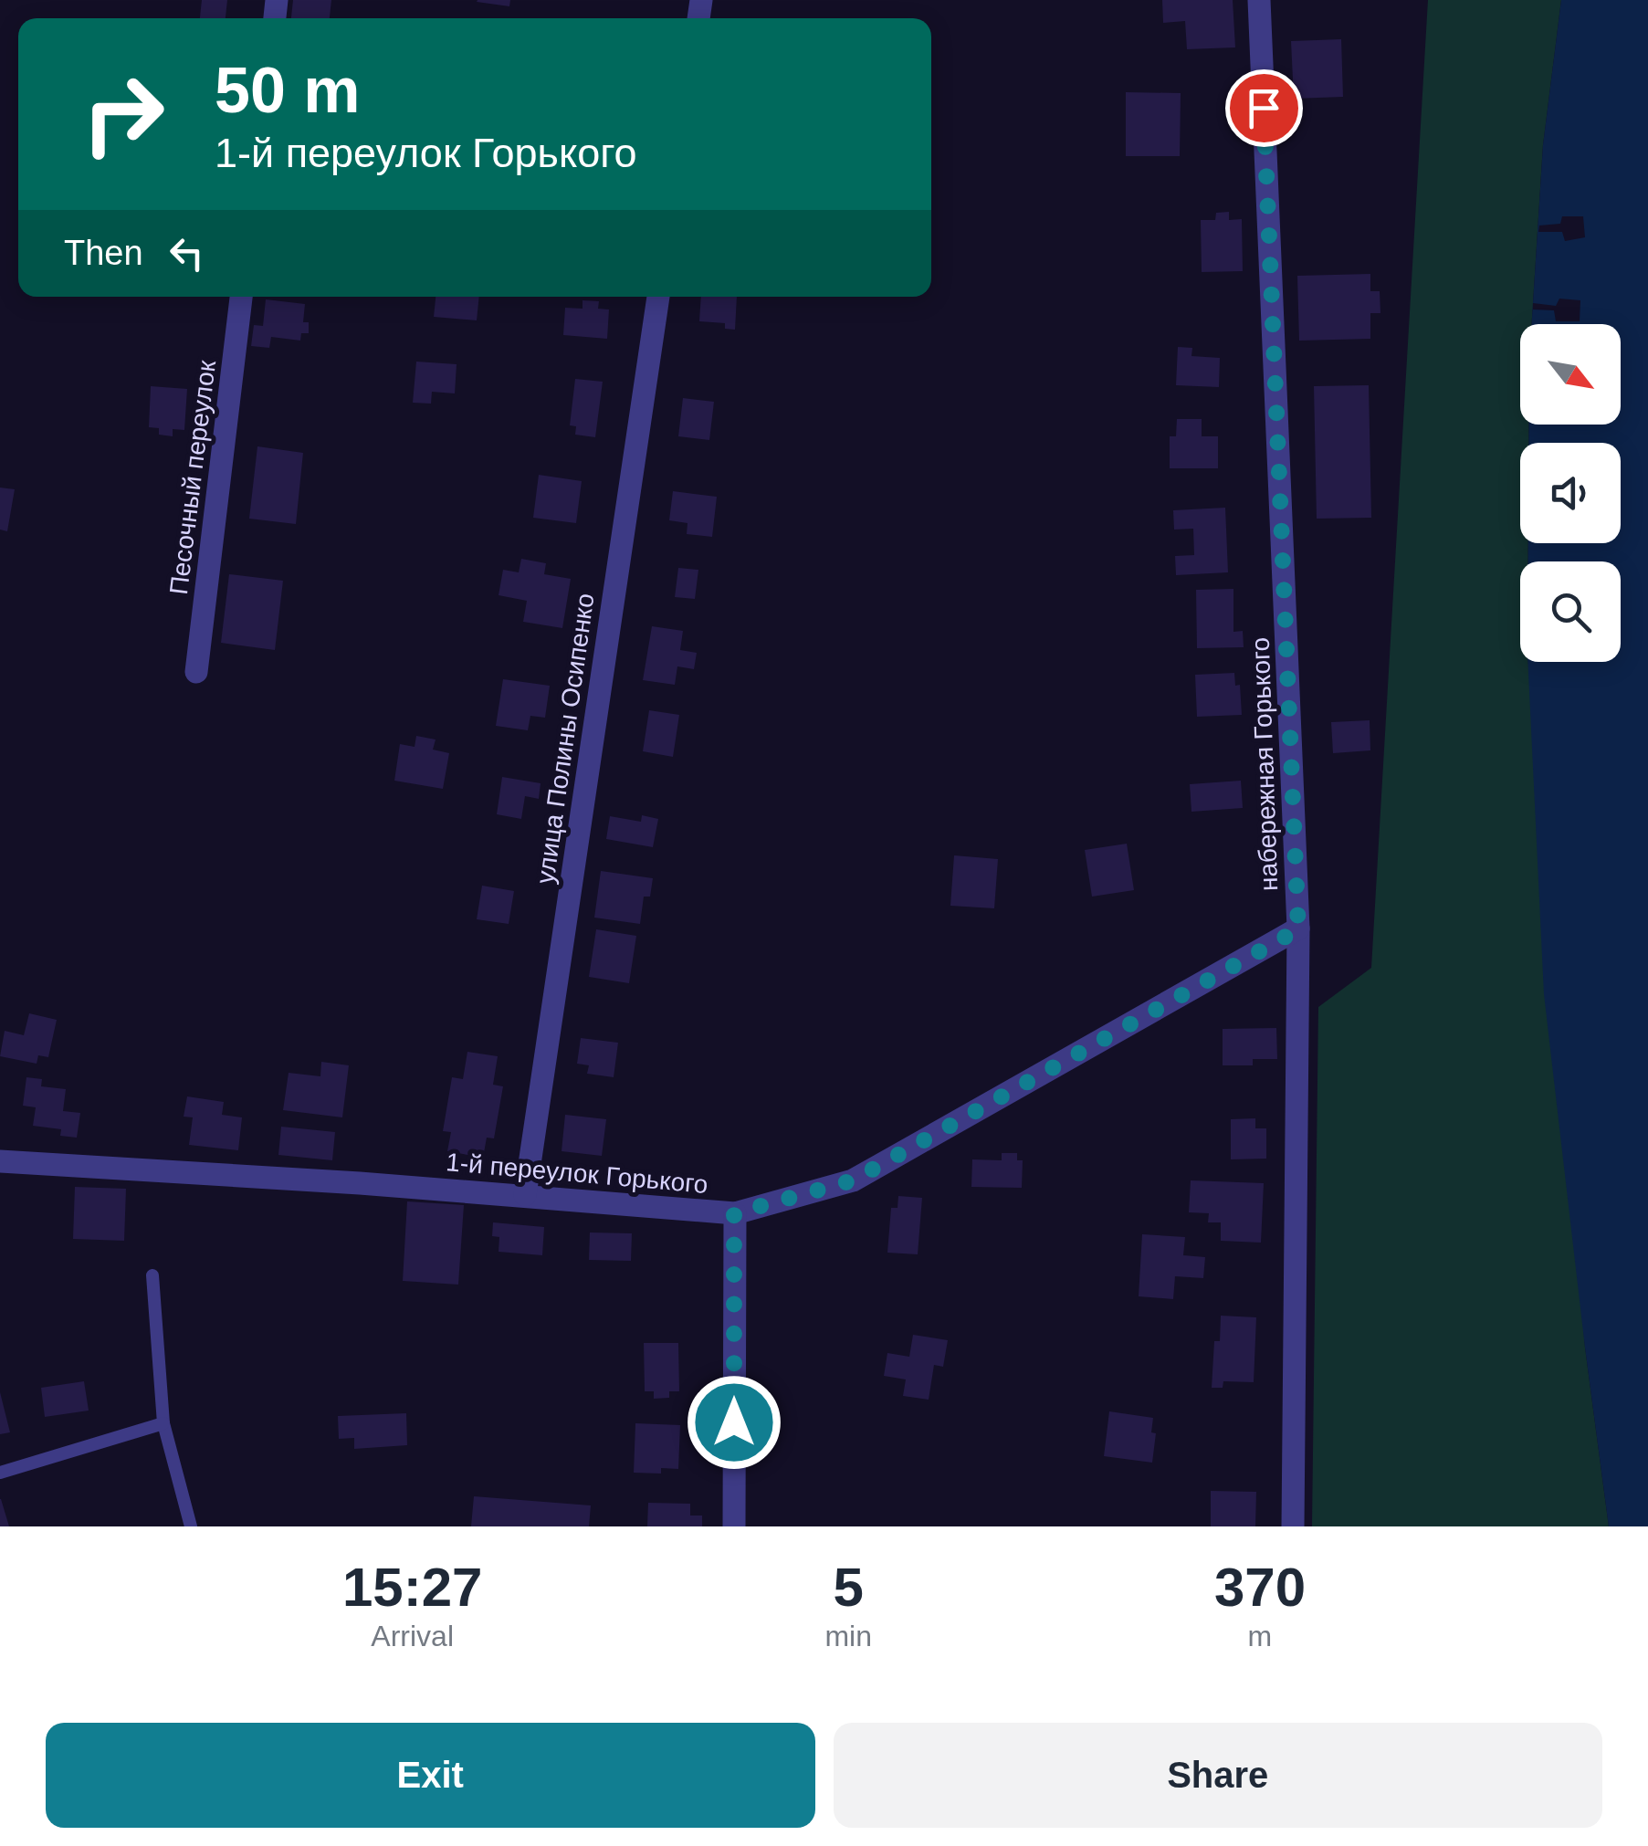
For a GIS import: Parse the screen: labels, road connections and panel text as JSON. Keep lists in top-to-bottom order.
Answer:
{
  "streets": {
    "street": [
      "Песочный переулок",
      "улица Полины Осипенко",
      "набережная Горького",
      "1-й переулок Горького"
    ]
  },
  "crossings": [
    ["улица Полины Осипенко", "1-й переулок Горького"],
    ["набережная Горького", "1-й переулок Горького"]
  ],
  "north": "bottom right",
  "page": {
    "turn": ["50 m", "1-й переулок Горького"],
    "then": "Then",
    "eta": [
      "15:27",
      "Arrival",
      "5",
      "min",
      "370",
      "m"
    ],
    "buttons": ["Exit", "Share"]
  }
}
